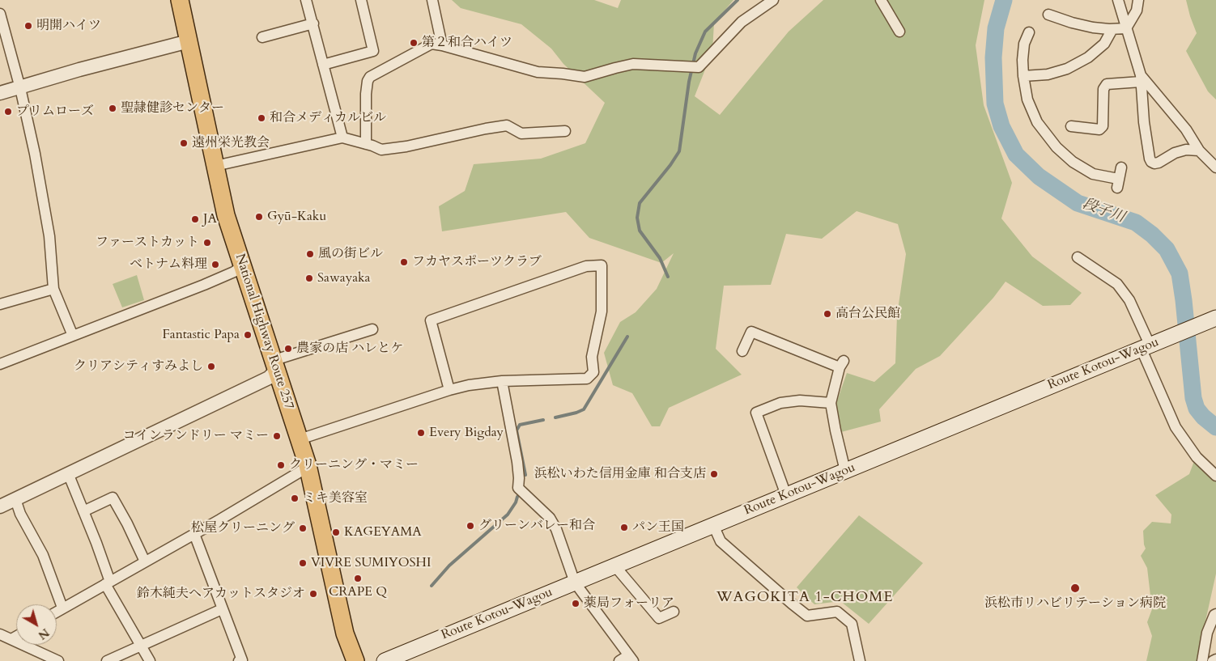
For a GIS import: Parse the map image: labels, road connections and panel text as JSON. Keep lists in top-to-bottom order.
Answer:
{
  "streets": {
    "highway": ["National Highway Route 257"],
    "main road": ["Route Kotou-Wagou"]
  },
  "districts": ["WAGOKITA 1-CHOME"],
  "water": ["段子川"],
  "places": [
    "明開ハイツ",
    "第２和合ハイツ",
    "聖隷健診センター",
    "プリムローズ",
    "和合メディカルビル",
    "遠州栄光教会",
    "Gyū-Kaku",
    "JA",
    "ファーストカット",
    "風の街ビル",
    "フカヤスポーツクラブ",
    "ベトナム料理",
    "Sawayaka",
    "高台公民館",
    "Fantastic Papa",
    "農家の店 ハレとケ",
    "クリアシティすみよし",
    "Every Bigday",
    "コインランドリー マミー",
    "クリーニング・マミー",
    "浜松いわた信用金庫 和合支店",
    "ミキ美容室",
    "グリーンバレー和合",
    "パン王国",
    "松屋クリーニング",
    "KAGEYAMA",
    "VIVRE SUMIYOSHI",
    "CRAPE Q",
    "浜松市リハビリテーション病院",
    "鈴木純夫ヘアカットスタジオ",
    "薬局フォーリア"
  ],
  "north": "bottom right"
}
